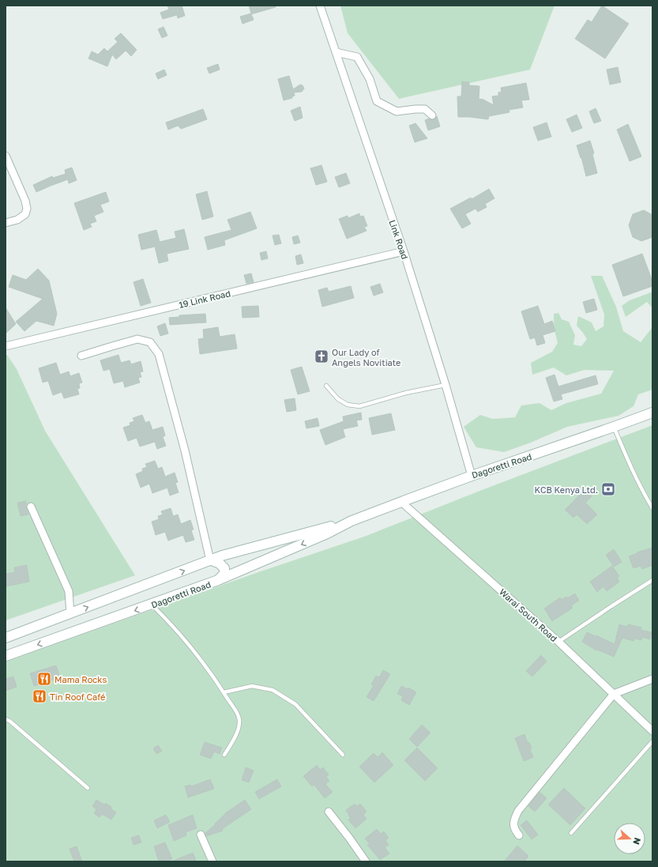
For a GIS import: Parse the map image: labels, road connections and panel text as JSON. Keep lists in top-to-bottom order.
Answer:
{
  "streets": {
    "main road": ["Dagoretti Road"],
    "street": ["Link Road", "19 Link Road", "Warai South Road"]
  },
  "crossings": [
    ["Link Road", "19 Link Road"],
    ["Link Road", "Dagoretti Road"],
    ["Dagoretti Road", "Warai South Road"]
  ],
  "places": {
    "church": ["Our Lady of Angels Novitiate"],
    "bank": ["KCB Kenya Ltd."],
    "restaurant": ["Mama Rocks", "Tin Roof Café"]
  },
  "north": "right"
}
